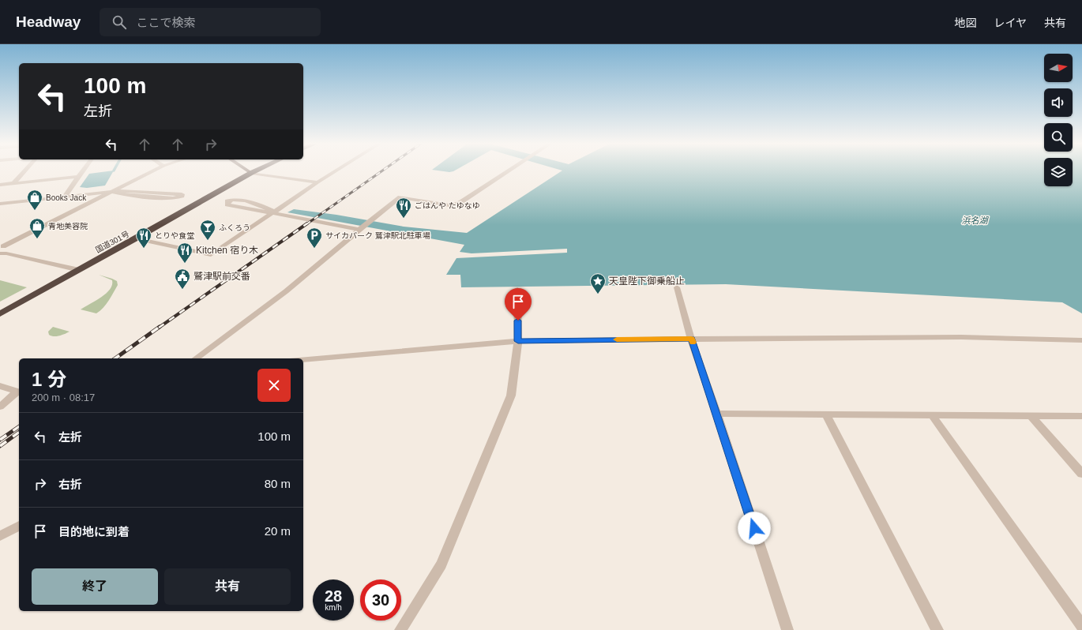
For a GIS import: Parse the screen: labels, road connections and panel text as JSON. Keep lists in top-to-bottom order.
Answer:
{
  "streets": {
    "highway": ["国道301号"]
  },
  "water": ["浜名湖"],
  "places": {
    "shop": ["Books Jack", "青地美容院"],
    "restaurant": ["ごはんや たゆなゆ", "とりや食堂", "Kitchen 宿り木"],
    "bar": ["ふくろう"],
    "parking": ["サイカパーク 鷲津駅北駐車場"],
    "public building": ["鷲津駅前交番"],
    "place": ["天皇陛下御乗船止"]
  },
  "north": "right",
  "page": {
    "header": "Headway",
    "search": "ここで検索",
    "nav": ["地図", "レイヤ", "共有"],
    "turn": ["100 m", "左折"],
    "heading": ["1 分", "200 m · 08:17"],
    "list": [
      {
        "name": "左折",
        "value": "100 m"
      },
      {
        "name": "右折",
        "value": "80 m"
      },
      {
        "name": "目的地に到着",
        "value": "20 m"
      }
    ],
    "buttons": ["終了", "共有"],
    "speed": "28 km/h",
    "limit": "30"
  }
}
